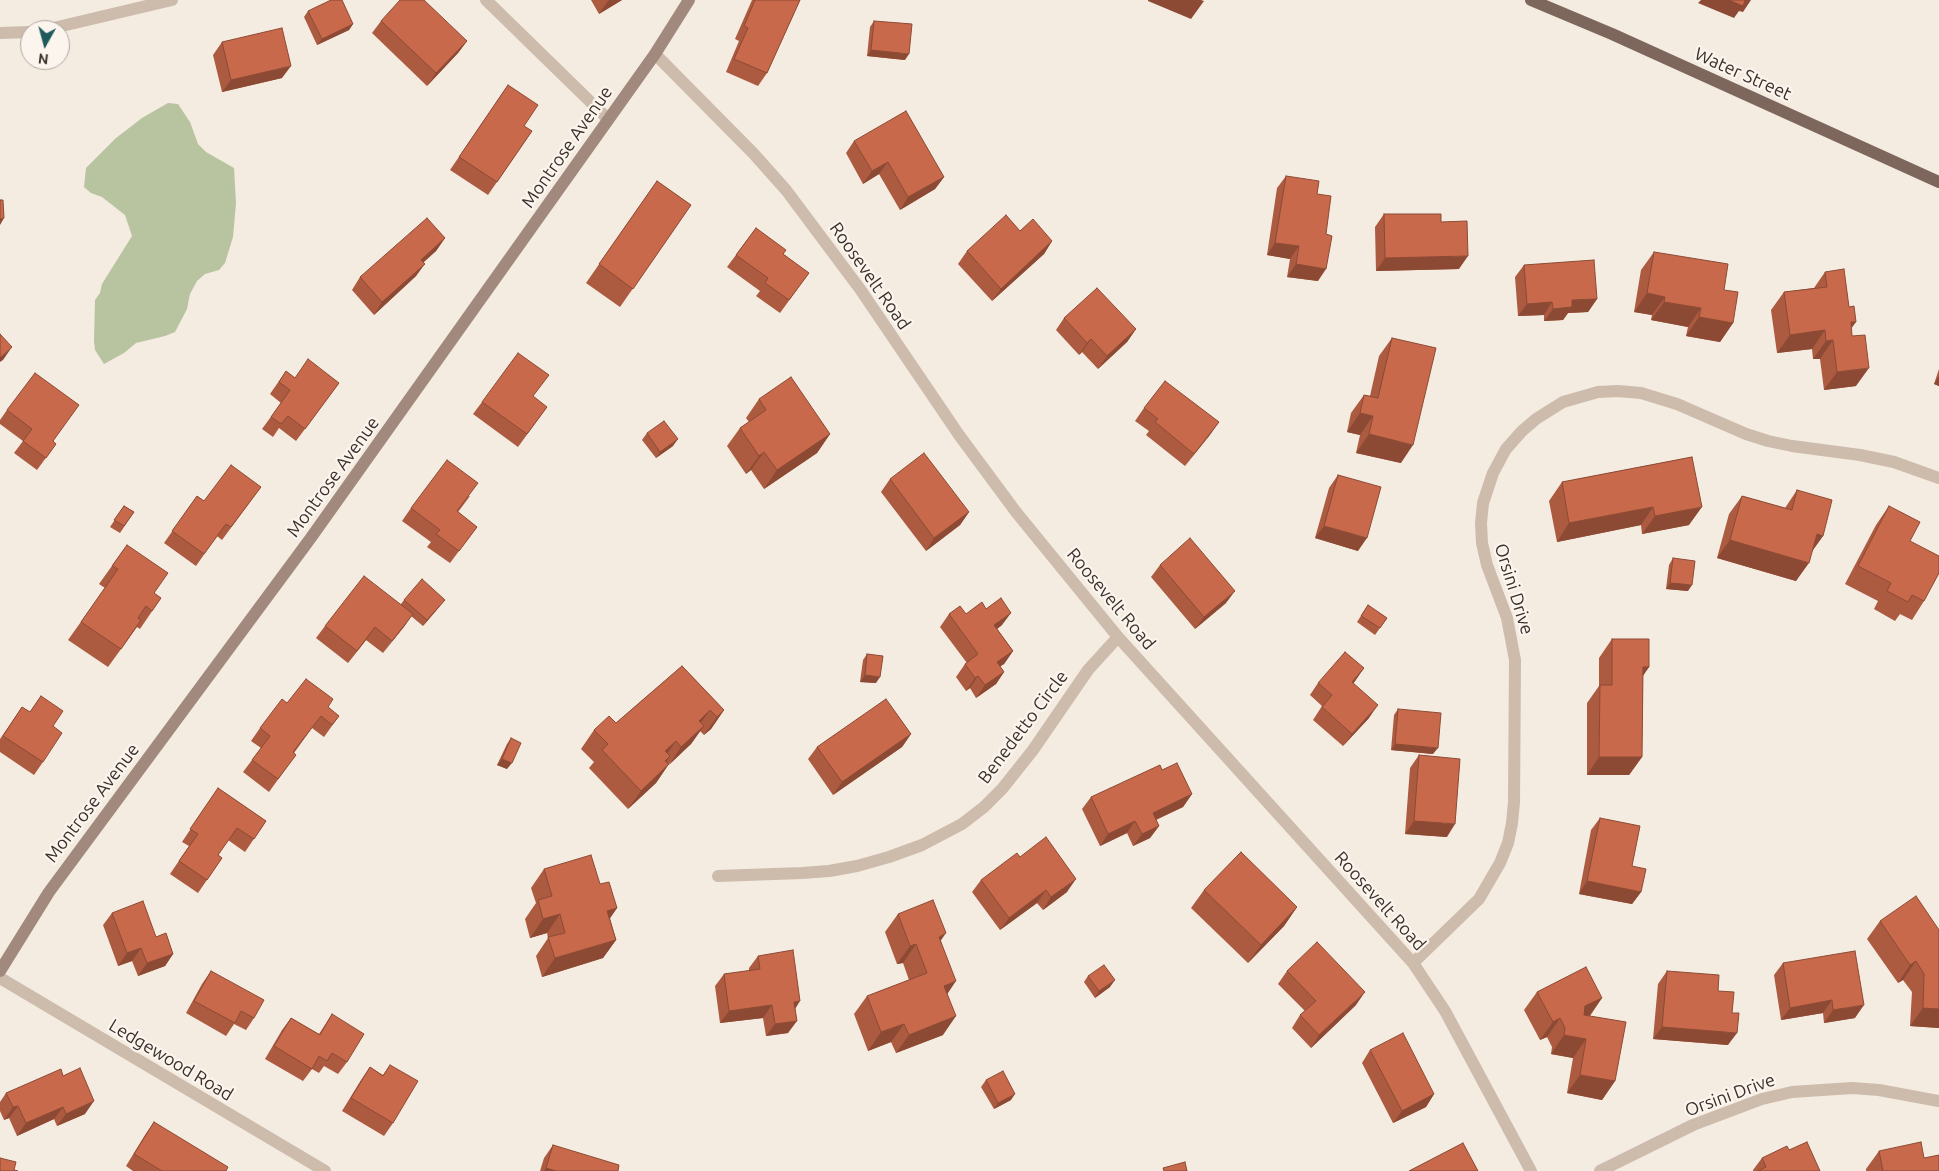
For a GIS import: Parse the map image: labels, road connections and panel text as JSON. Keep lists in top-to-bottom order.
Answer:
{
  "streets": {
    "main road": ["Water Street", "Montrose Avenue"],
    "street": [
      "Roosevelt Road",
      "Orsini Drive",
      "Benedetto Circle",
      "Ledgewood Road"
    ]
  },
  "crossings": [
    ["Montrose Avenue", "Roosevelt Road"],
    ["Roosevelt Road", "Orsini Drive"],
    ["Roosevelt Road", "Benedetto Circle"]
  ],
  "north": "bottom"
}
